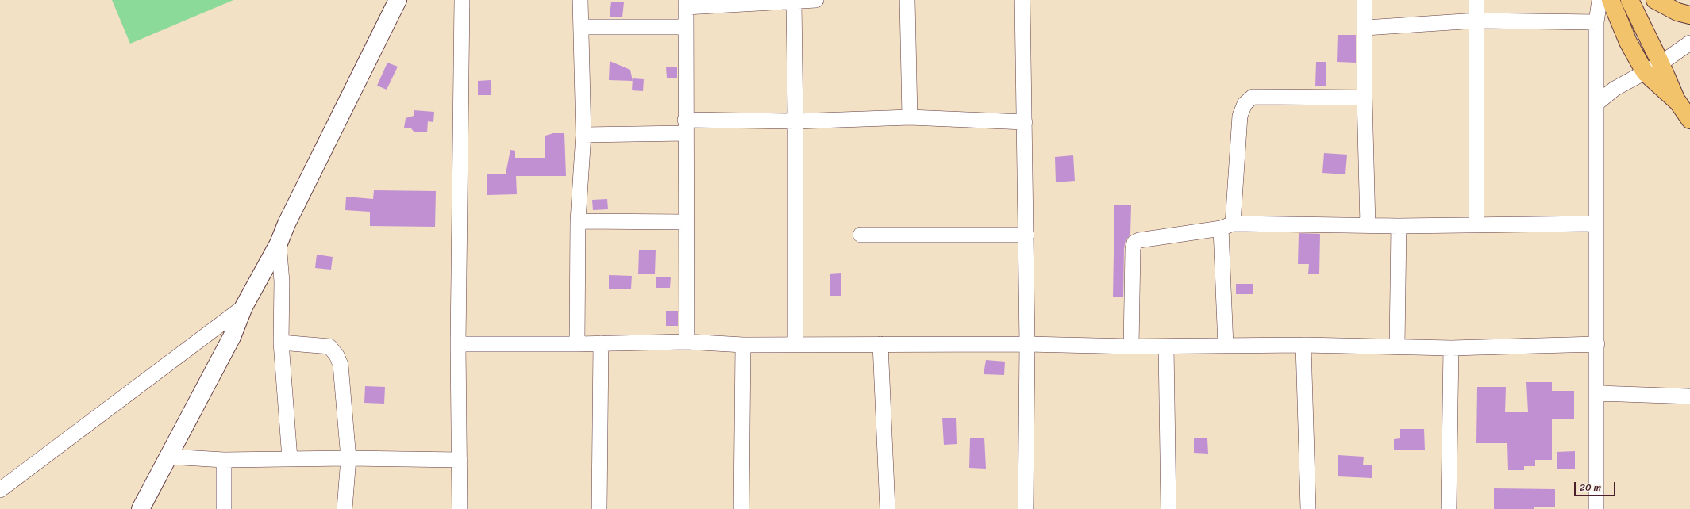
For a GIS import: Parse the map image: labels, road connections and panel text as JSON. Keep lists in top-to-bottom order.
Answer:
{
  "scale_bar": "20 m"
}
